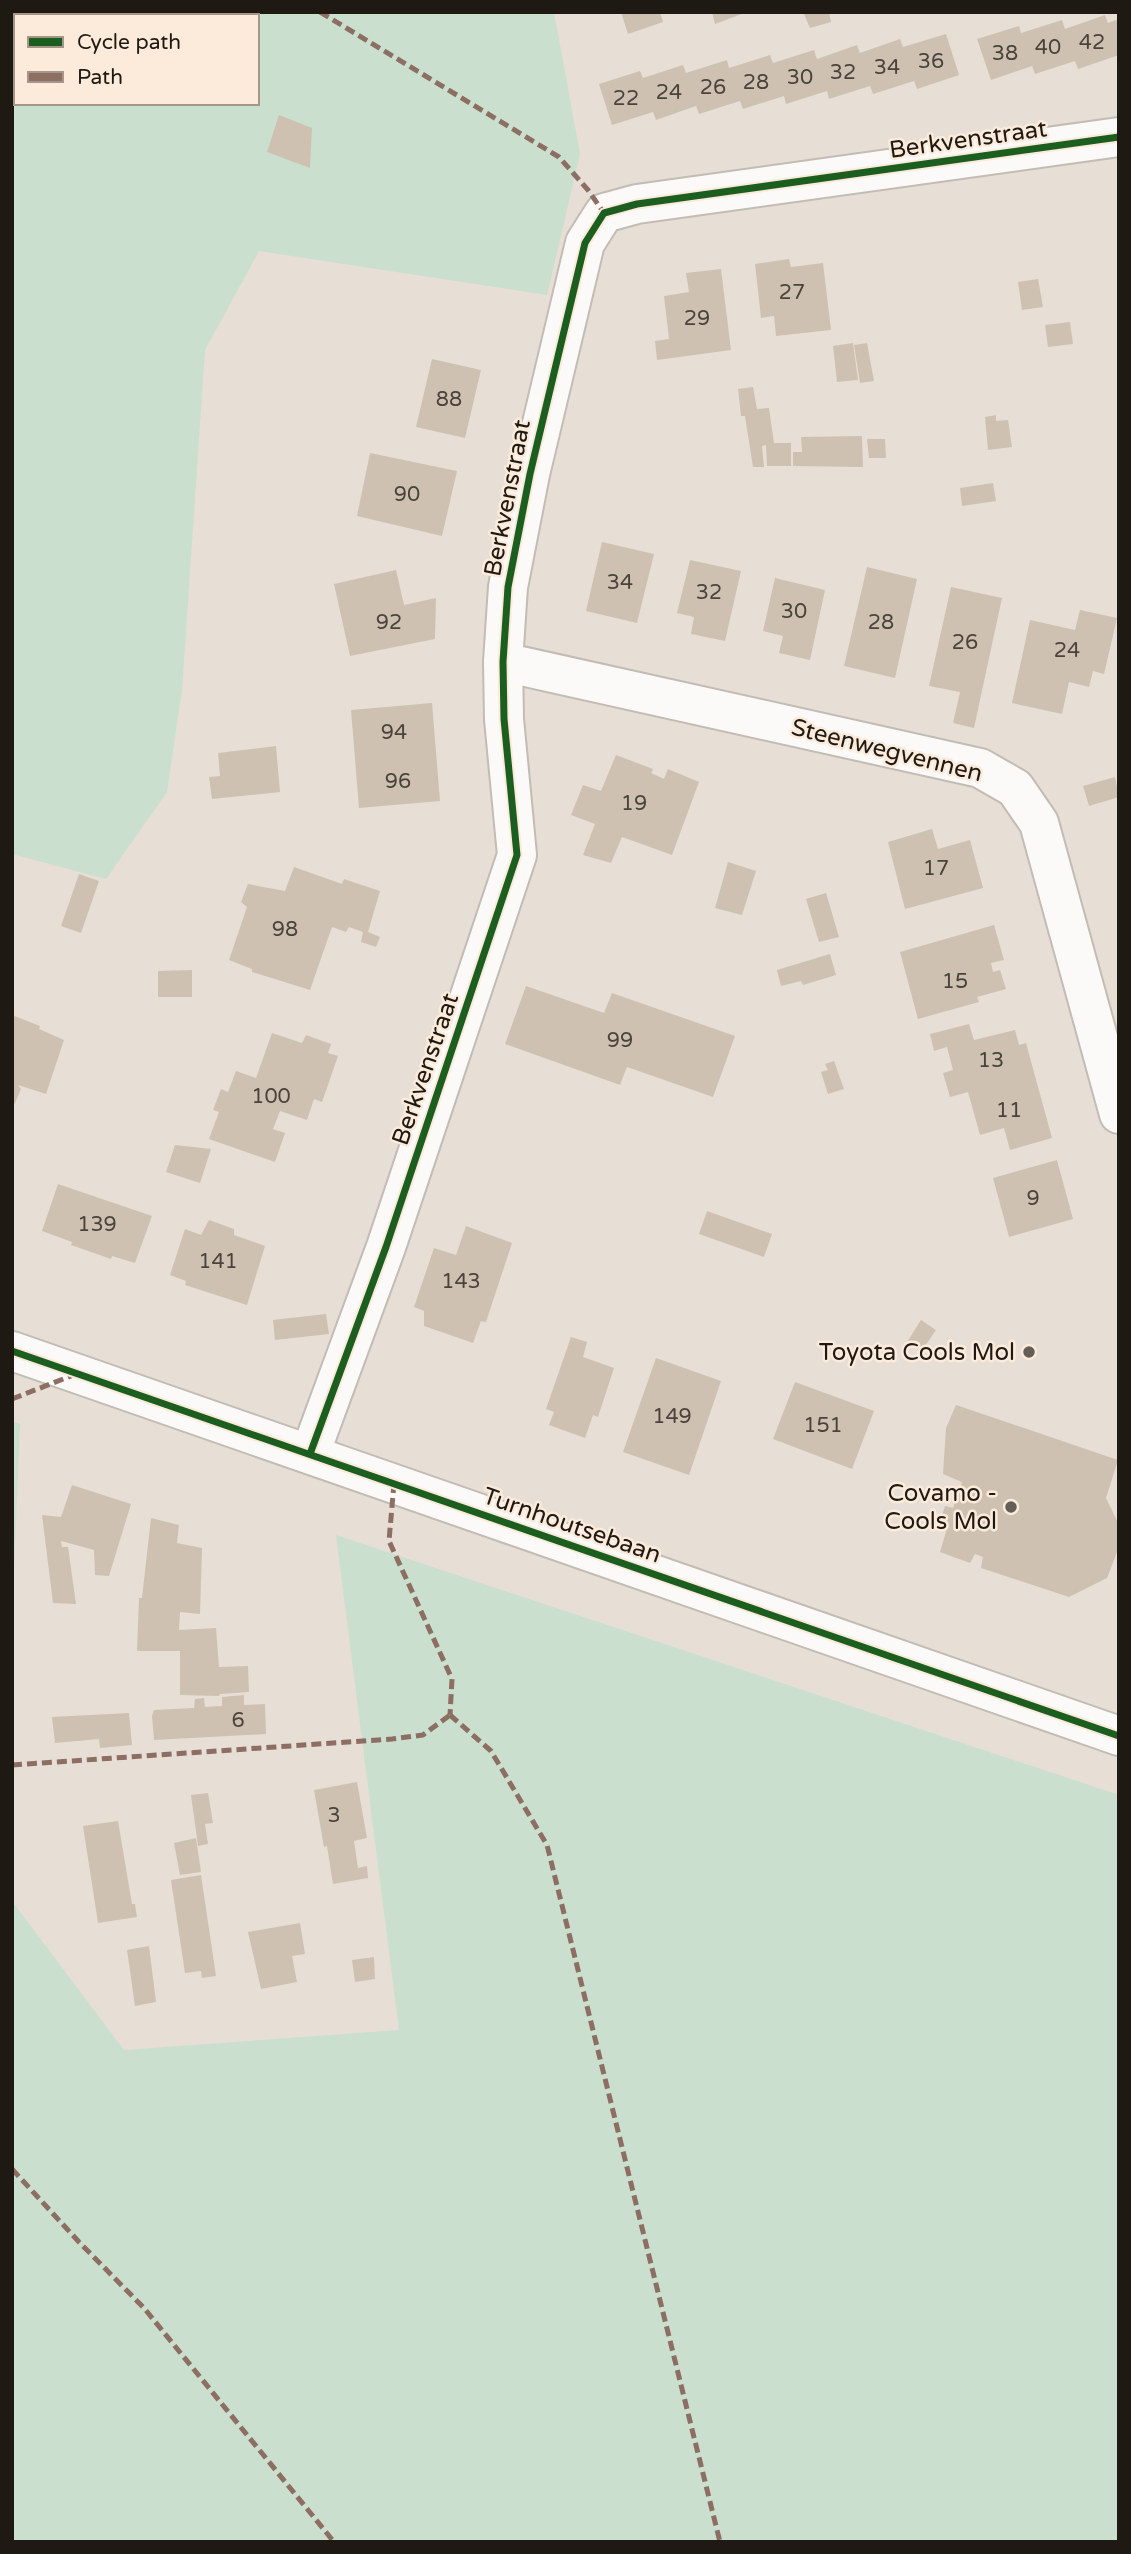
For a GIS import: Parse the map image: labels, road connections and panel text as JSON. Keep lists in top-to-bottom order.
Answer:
{
  "streets": {
    "street": ["Berkvenstraat", "Steenwegvennen", "Turnhoutsebaan"]
  },
  "crossings": [
    ["Berkvenstraat", "Steenwegvennen"],
    ["Berkvenstraat", "Turnhoutsebaan"]
  ],
  "places": ["Toyota Cools Mol", "Covamo - Cools Mol"],
  "house_numbers": [
    "42",
    "40",
    "38",
    "36",
    "34",
    "32",
    "30",
    "28",
    "26",
    "24",
    "22",
    "27",
    "29",
    "88",
    "90",
    "34",
    "32",
    "30",
    "92",
    "28",
    "26",
    "24",
    "94",
    "96",
    "19",
    "17",
    "98",
    "15",
    "99",
    "13",
    "100",
    "11",
    "9",
    "139",
    "141",
    "143",
    "149",
    "151",
    "6",
    "3"
  ],
  "legend": ["Cycle path", "Path"]
}
